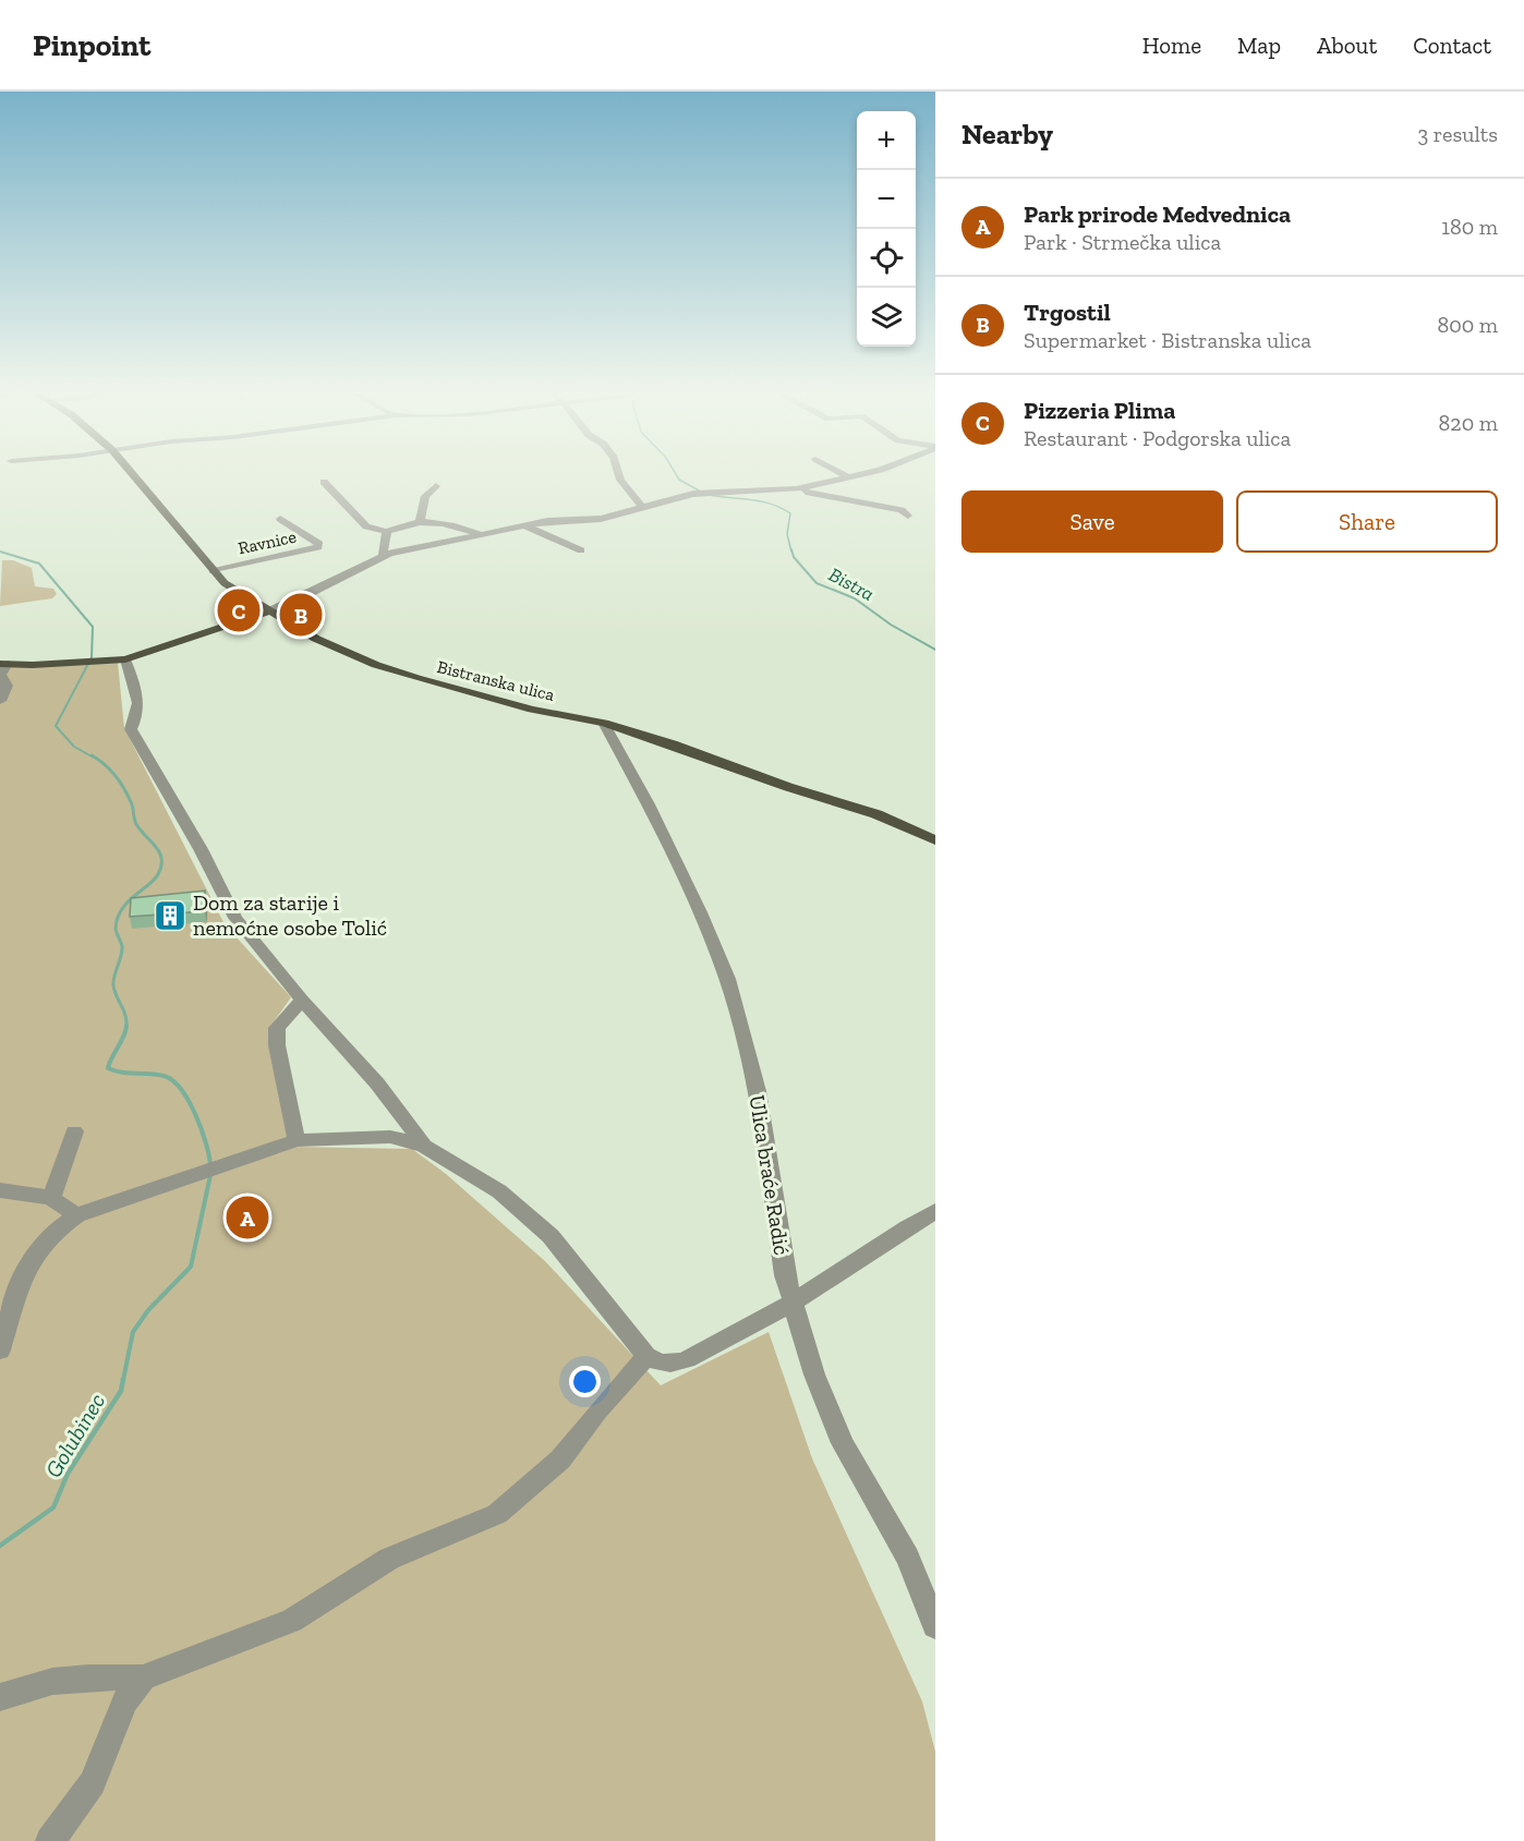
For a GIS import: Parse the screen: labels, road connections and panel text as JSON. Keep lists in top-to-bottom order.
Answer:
{
  "streets": {
    "main road": ["Bistranska ulica"],
    "street": ["Ravnice", "Ulica braće Radić"]
  },
  "crossings": [
    ["Ravnice", "Bistranska ulica"],
    ["Bistranska ulica", "Ulica braće Radić"]
  ],
  "water": ["Bistra", "Golubinec"],
  "places": {
    "building": ["Dom za starije i nemoćne osobe Tolić"]
  },
  "page": {
    "header": "Pinpoint",
    "nav": [
      "Home",
      "Map",
      "About",
      "Contact"
    ],
    "heading": ["Nearby", "3 results"],
    "map_buttons": ["+", "−"],
    "list": [
      {
        "mark": "A",
        "name": "Park prirode Medvednica",
        "note": "Park · Strmečka ulica",
        "value": "180 m"
      },
      {
        "mark": "B",
        "name": "Trgostil",
        "note": "Supermarket · Bistranska ulica",
        "value": "800 m"
      },
      {
        "mark": "C",
        "name": "Pizzeria Plima",
        "note": "Restaurant · Podgorska ulica",
        "value": "820 m"
      }
    ],
    "buttons": ["Save", "Share"],
    "pins": ["C", "B", "A"]
  }
}
